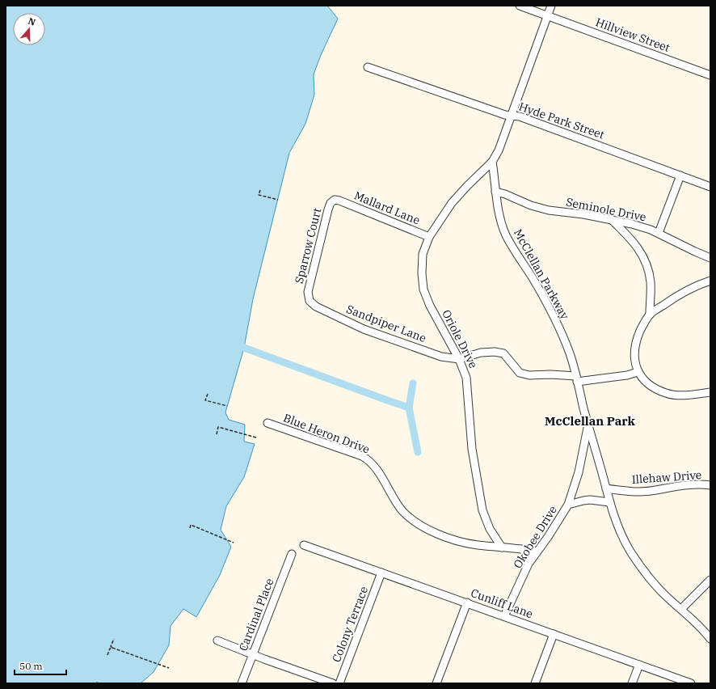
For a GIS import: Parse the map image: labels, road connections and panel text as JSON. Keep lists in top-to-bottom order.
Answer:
{
  "streets": {
    "street": [
      "Hillview Street",
      "Hyde Park Street",
      "Mallard Lane",
      "Seminole Drive",
      "Sparrow Court",
      "McClellan Parkway",
      "Sandpiper Lane",
      "Oriole Drive",
      "Blue Heron Drive",
      "Illehaw Drive",
      "Okobee Drive",
      "Cunliff Lane",
      "Cardinal Place",
      "Colony Terrace"
    ]
  },
  "crossings": [
    ["Mallard Lane", "Sparrow Court"],
    ["Mallard Lane", "Oriole Drive"],
    ["Seminole Drive", "McClellan Parkway"],
    ["Sparrow Court", "Sandpiper Lane"],
    ["McClellan Parkway", "Oriole Drive"],
    ["McClellan Parkway", "Illehaw Drive"],
    ["McClellan Parkway", "Okobee Drive"],
    ["Sandpiper Lane", "Oriole Drive"],
    ["Oriole Drive", "Blue Heron Drive"],
    ["Blue Heron Drive", "Okobee Drive"],
    ["Okobee Drive", "Cunliff Lane"],
    ["Cunliff Lane", "Colony Terrace"]
  ],
  "districts": ["McClellan Park"],
  "scale_bar": "50 m",
  "north": "top"
}
